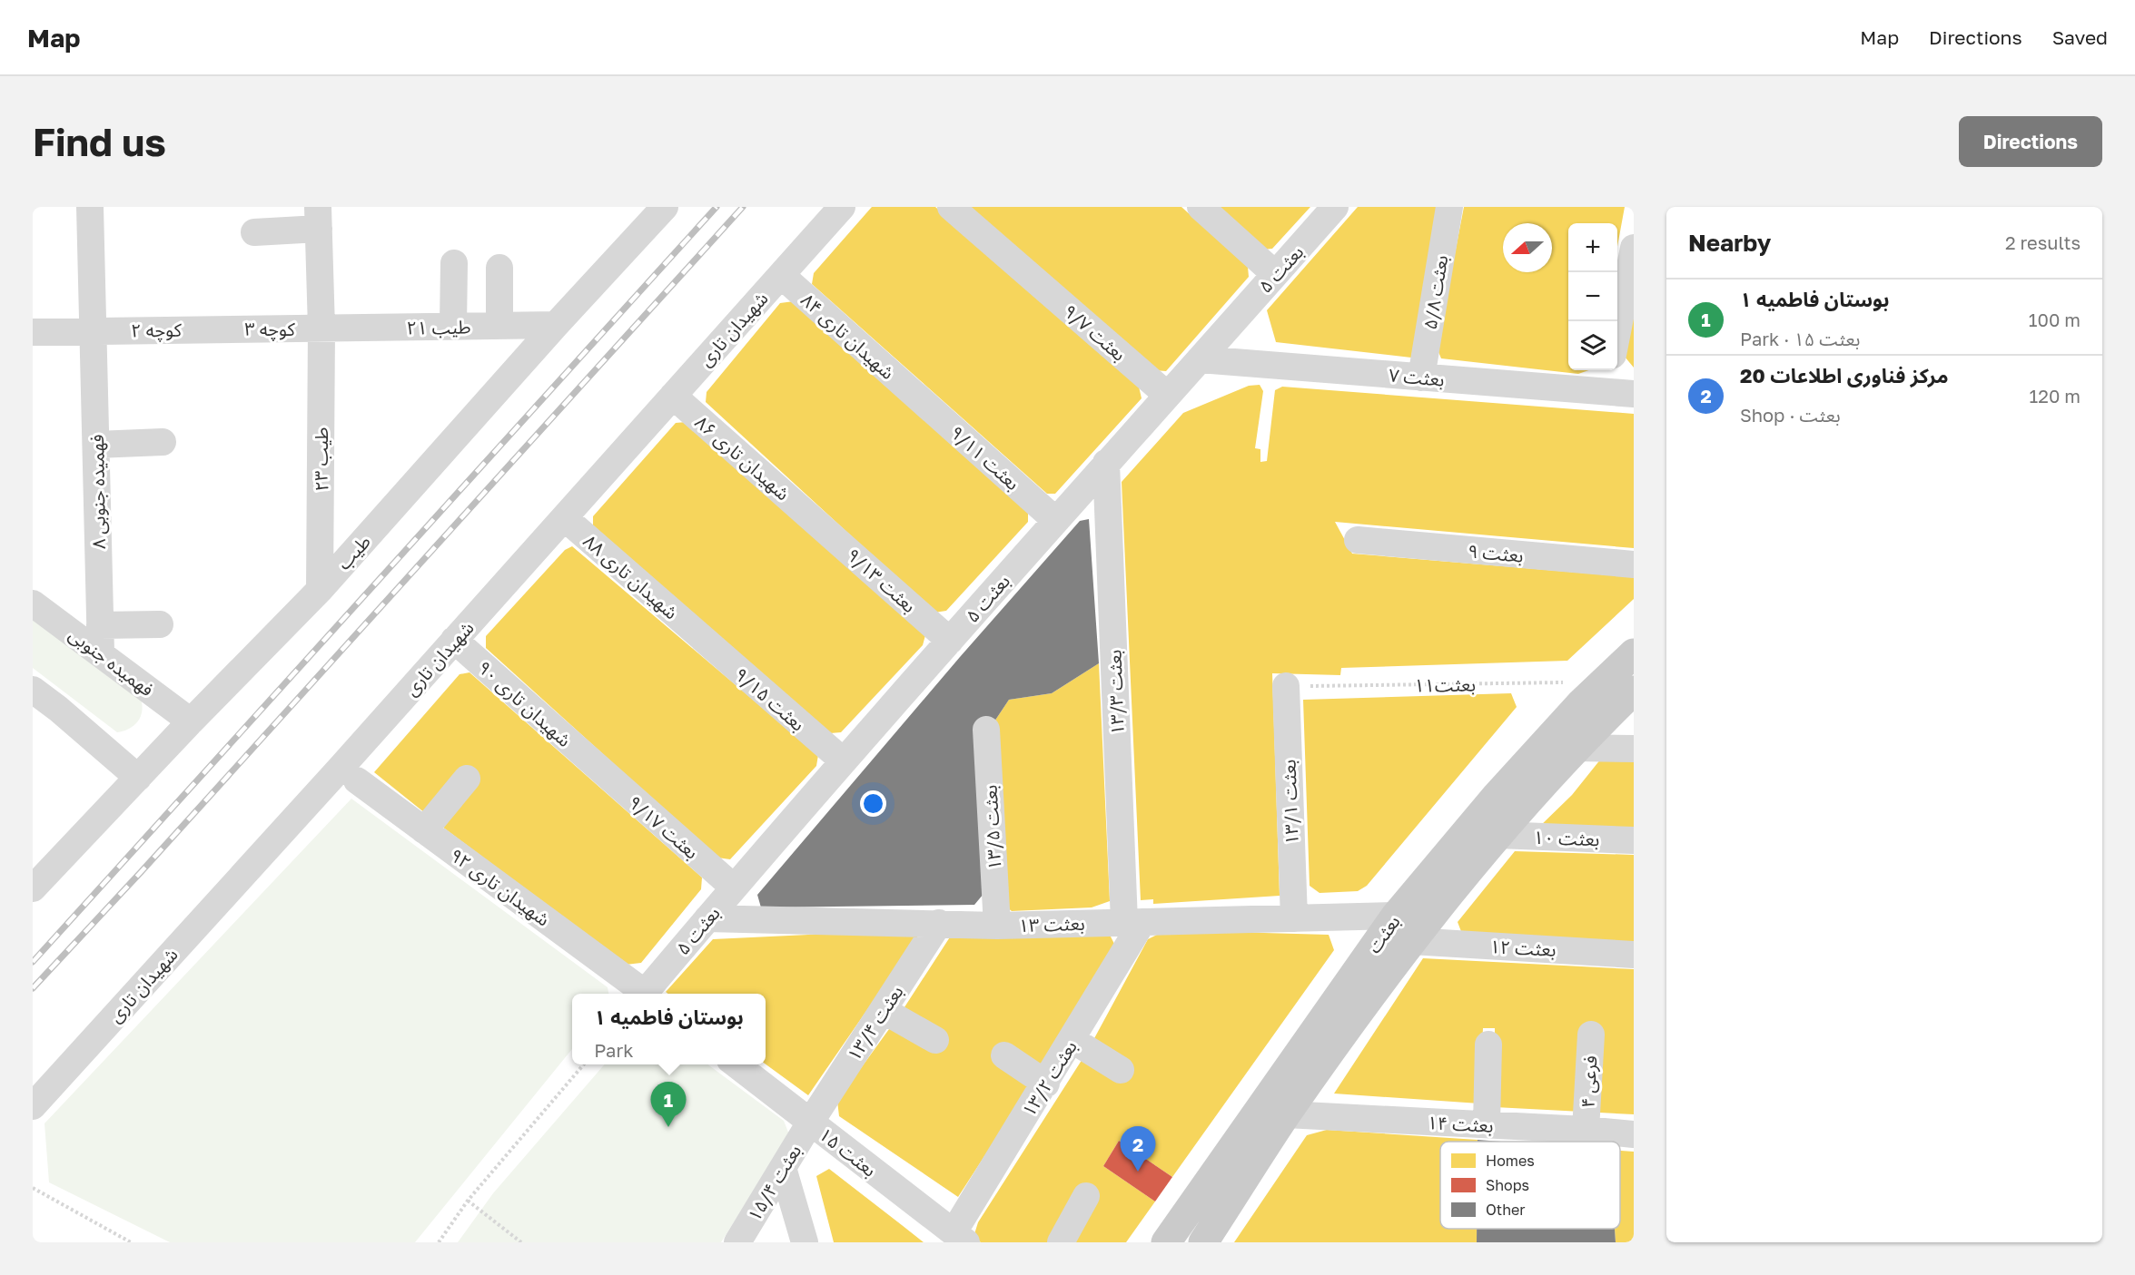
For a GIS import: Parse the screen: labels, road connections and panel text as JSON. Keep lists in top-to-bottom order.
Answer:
{
  "streets": {
    "main road": ["بعثت"],
    "street": [
      "بعثت ۵",
      "بعثت ۵/۸",
      "طیب ۲‍۱",
      "کوچه ۳",
      "شهیدان تاری",
      "کوچه ۲",
      "بعثت ۹/۷",
      "شهیدان تاری ۸۴",
      "بعثت ۷",
      "شهیدان تاری ۸۶",
      "بعثت ۹/۱۱",
      "طیب ۲۳",
      "فهمیده جنوبی ۸",
      "طیب",
      "بعثت ۹",
      "شهیدان تاری ۸۸",
      "بعثت ۹/۱۳",
      "فهمیده جنوبی",
      "بعثت ۱۳/۳",
      "بعثت ۹/۱۵",
      "شهیدان تاری ۹۰",
      "بعثت ۱۳/۱",
      "بعثت ۹/۱۷",
      "بعثت ۱۳/۵",
      "بعثت ۱۰",
      "شهیدان تاری ۹۲",
      "بعثت ۱۳",
      "بعثت ۱۲",
      "بعثت ۱۳/۴",
      "بعثت ۱۳/۲",
      "فرعی ۴",
      "بعثت ۱۴",
      "بعثت ۱۵",
      "بعثت ۱۵/۴"
    ],
    "path": ["بعثت۱۱"]
  },
  "crossings": [
    ["بعثت ۵", "بعثت ۹/۷"],
    ["بعثت ۵", "بعثت ۷"],
    ["بعثت ۵", "بعثت ۹/۱۱"],
    ["بعثت ۵", "بعثت ۹/۱۳"],
    ["بعثت ۵", "بعثت ۱۳/۳"],
    ["بعثت ۵", "بعثت ۹/۱۵"],
    ["بعثت ۵", "بعثت ۹/۱۷"],
    ["بعثت ۵", "شهیدان تاری ۹۲"],
    ["بعثت ۵", "بعثت ۱۳"],
    ["بعثت ۵/۸", "بعثت ۷"],
    ["طیب ۲‍۱", "کوچه ۳"],
    ["طیب ۲‍۱", "طیب ۲۳"],
    ["طیب ۲‍۱", "طیب"],
    ["کوچه ۳", "کوچه ۲"],
    ["کوچه ۳", "طیب ۲۳"],
    ["شهیدان تاری", "شهیدان تاری ۸۴"],
    ["شهیدان تاری", "شهیدان تاری ۸۶"],
    ["شهیدان تاری", "شهیدان تاری ۸۸"],
    ["شهیدان تاری", "شهیدان تاری ۹۰"],
    ["کوچه ۲", "فهمیده جنوبی ۸"],
    ["شهیدان تاری ۸۴", "بعثت ۹/۱۱"],
    ["شهیدان تاری ۸۶", "بعثت ۹/۱۳"],
    ["طیب ۲۳", "طیب"],
    ["فهمیده جنوبی ۸", "فهمیده جنوبی"],
    ["طیب", "فهمیده جنوبی"],
    ["شهیدان تاری ۸۸", "بعثت ۹/۱۵"],
    ["بعثت۱۱", "بعثت ۱۳/۱"],
    ["بعثت۱۱", "بعثت"],
    ["بعثت ۱۳/۳", "بعثت ۱۳"],
    ["بعثت ۱۳/۳", "بعثت ۱۳/۲"],
    ["شهیدان تاری ۹۰", "بعثت ۹/۱۷"],
    ["بعثت ۱۳/۱", "بعثت ۱۳"],
    ["بعثت ۱۳/۵", "بعثت ۱۳"],
    ["بعثت ۱۰", "بعثت"],
    ["بعثت ۱۳", "بعثت"],
    ["بعثت ۱۳", "بعثت ۱۳/۴"],
    ["بعثت ۱۳", "بعثت ۱۳/۲"],
    ["بعثت", "بعثت ۱۲"],
    ["بعثت", "بعثت ۱۴"],
    ["بعثت ۱۳/۴", "بعثت ۱۵"],
    ["بعثت ۱۳/۴", "بعثت ۱۵/۴"],
    ["بعثت ۱۳/۲", "بعثت ۱۵"],
    ["فرعی ۴", "بعثت ۱۴"],
    ["بعثت ۱۵", "بعثت ۱۵/۴"]
  ],
  "legend": ["Homes", "Shops", "Other"],
  "north": "left",
  "page": {
    "header": "Map",
    "nav": ["Map", "Directions", "Saved"],
    "buttons": "Directions",
    "title": "Find us",
    "heading": ["Nearby", "2 results"],
    "map_buttons": ["+", "−"],
    "list": [
      {
        "mark": "1",
        "name": "بوستان فاطمیه ۱",
        "note": "Park · بعثت ۱۵",
        "value": "100 m"
      },
      {
        "mark": "2",
        "name": "مرکز فناوری اطلاعات 20",
        "note": "Shop · بعثت",
        "value": "120 m"
      }
    ],
    "popup": ["بوستان فاطمیه ۱", "Park"],
    "pins": ["1", "2"]
  }
}
